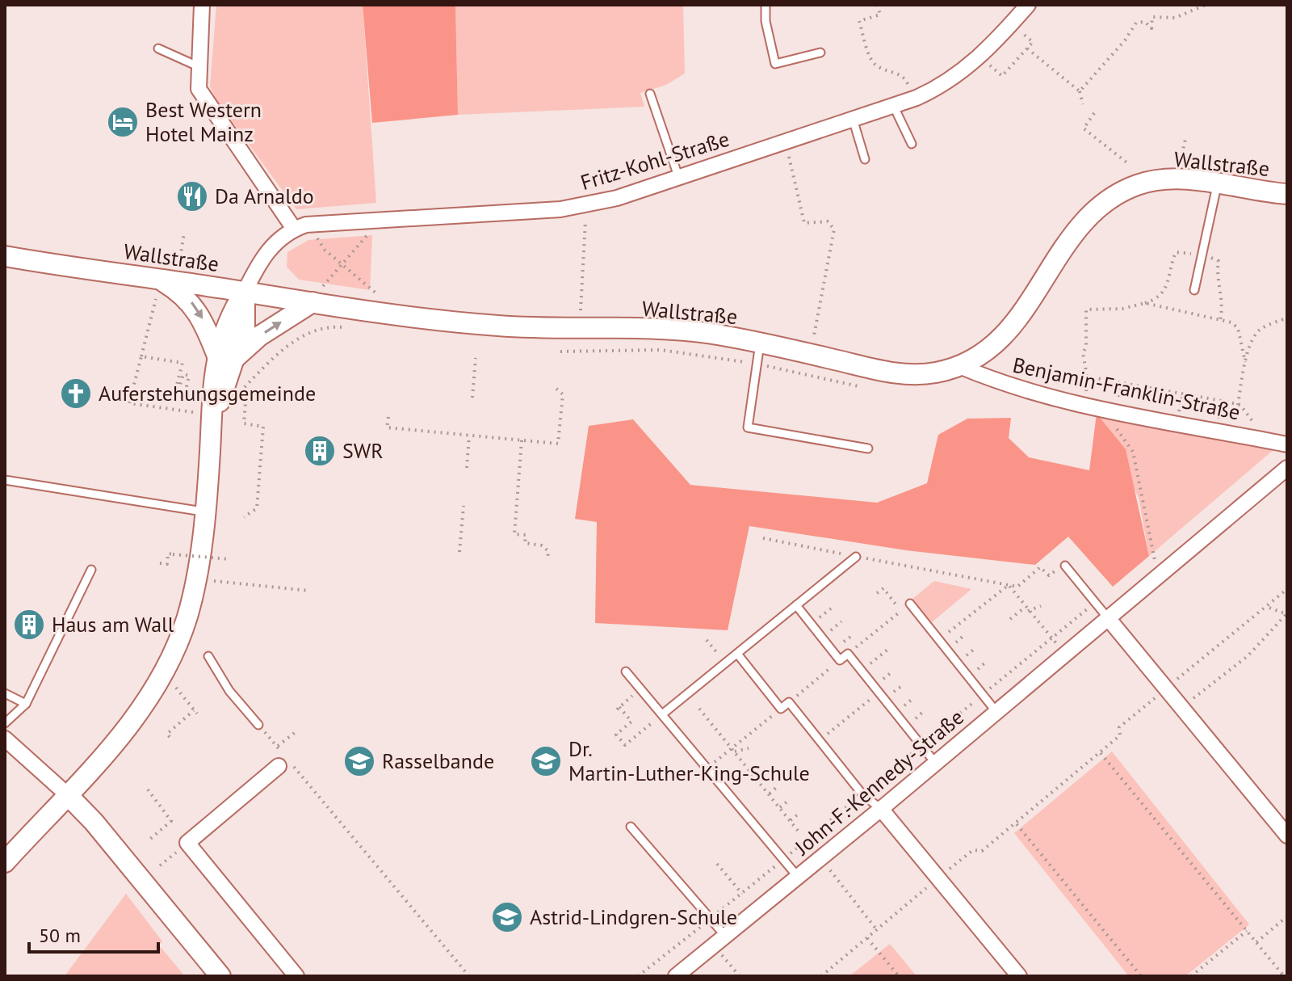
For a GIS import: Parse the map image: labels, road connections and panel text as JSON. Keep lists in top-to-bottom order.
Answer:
{
  "streets": {
    "street": [
      "Fritz-Kohl-Straße",
      "Wallstraße",
      "Benjamin-Franklin-Straße",
      "John-F.-Kennedy-Straße"
    ]
  },
  "crossings": [
    ["Fritz-Kohl-Straße", "Wallstraße"],
    ["Wallstraße", "Benjamin-Franklin-Straße"]
  ],
  "places": {
    "hotel": ["Best Western Hotel Mainz"],
    "restaurant": ["Da Arnaldo"],
    "church": ["Auferstehungsgemeinde"],
    "building": ["SWR", "Haus am Wall"],
    "school or university": ["Rasselbande", "Dr. Martin-Luther-King-Schule", "Astrid-Lindgren-Schule"]
  },
  "scale_bar": "50 m"
}
